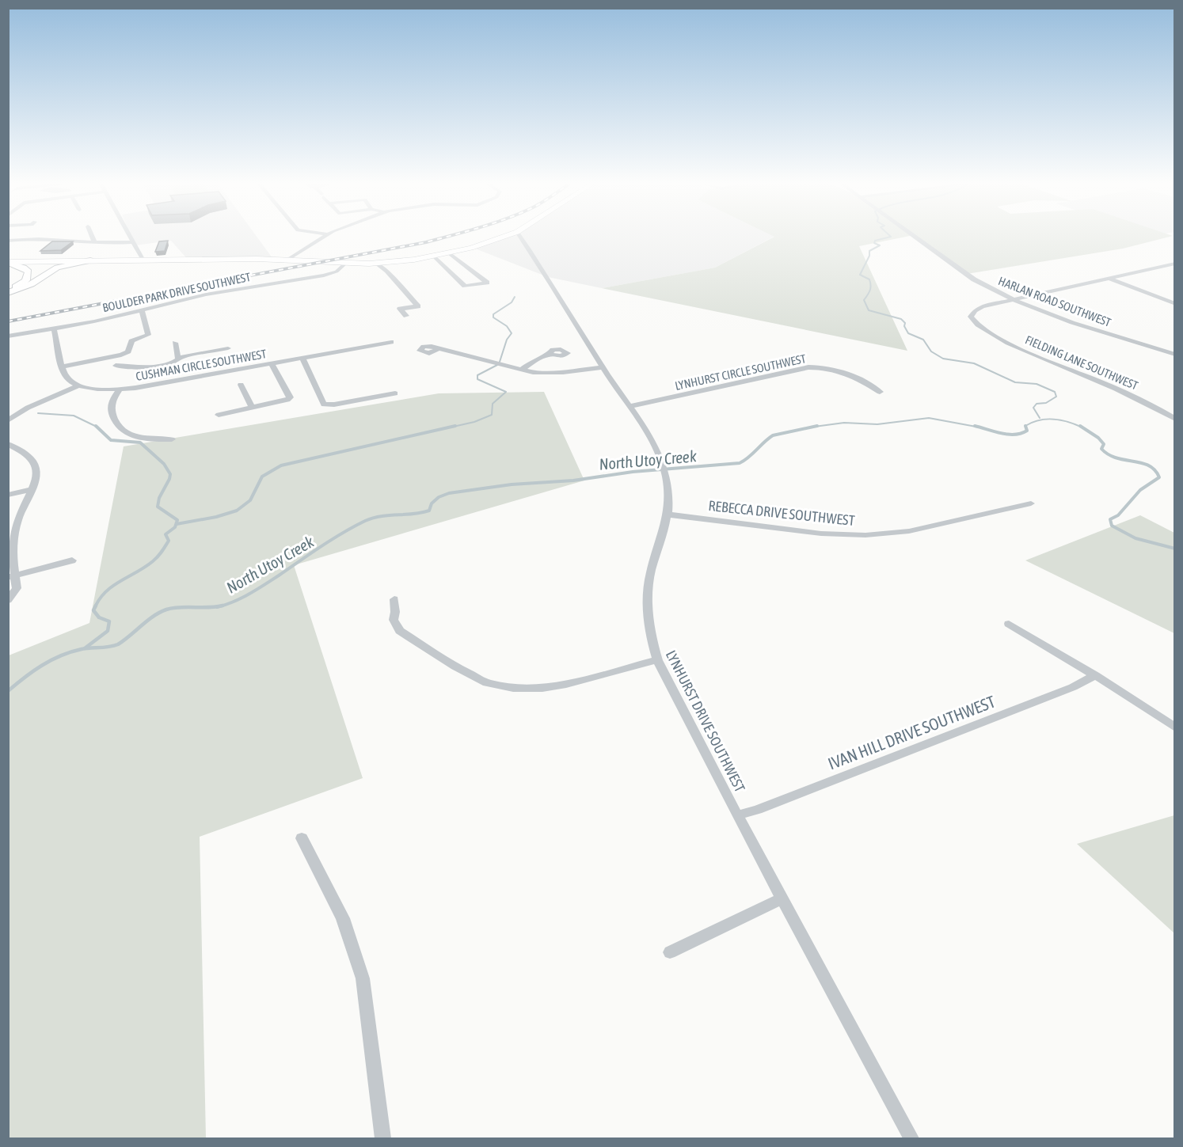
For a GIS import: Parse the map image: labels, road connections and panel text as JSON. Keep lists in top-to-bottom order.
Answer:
{
  "streets": {
    "street": [
      "BOULDER PARK DRIVE SOUTHWEST",
      "HARLAN ROAD SOUTHWEST",
      "FIELDING LANE SOUTHWEST",
      "CUSHMAN CIRCLE SOUTHWEST",
      "LYNHURST CIRCLE SOUTHWEST",
      "REBECCA DRIVE SOUTHWEST",
      "LYNHURST DRIVE SOUTHWEST",
      "IVAN HILL DRIVE SOUTHWEST"
    ]
  },
  "crossings": [
    ["HARLAN ROAD SOUTHWEST", "FIELDING LANE SOUTHWEST"],
    ["LYNHURST CIRCLE SOUTHWEST", "LYNHURST DRIVE SOUTHWEST"],
    ["REBECCA DRIVE SOUTHWEST", "LYNHURST DRIVE SOUTHWEST"],
    ["LYNHURST DRIVE SOUTHWEST", "IVAN HILL DRIVE SOUTHWEST"]
  ],
  "water": ["North Utoy Creek"]
}
